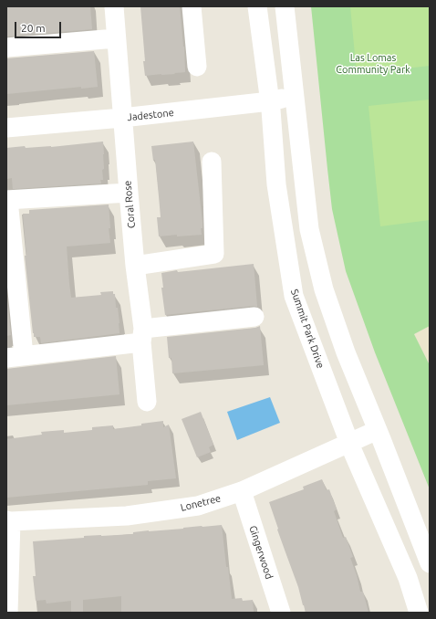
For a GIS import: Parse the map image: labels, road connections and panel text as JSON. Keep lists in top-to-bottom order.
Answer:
{
  "streets": {
    "street": [
      "Jadestone",
      "Coral Rose",
      "Summit Park Drive",
      "Lonetree",
      "Gingerwood"
    ]
  },
  "crossings": [
    ["Jadestone", "Coral Rose"],
    ["Jadestone", "Summit Park Drive"],
    ["Summit Park Drive", "Lonetree"],
    ["Lonetree", "Gingerwood"]
  ],
  "parks": ["Las Lomas Community Park"],
  "scale_bar": "20 m"
}
